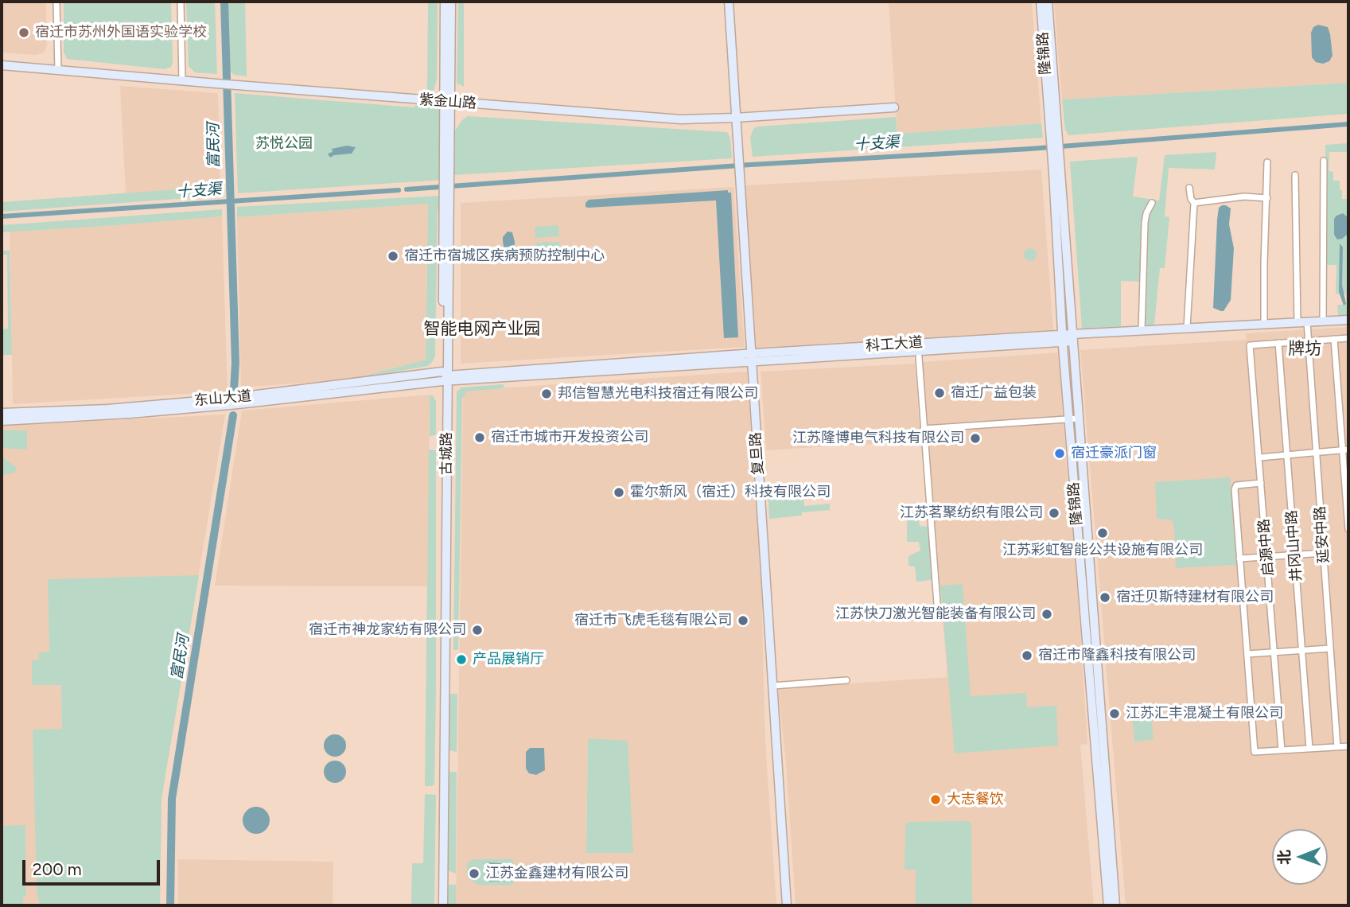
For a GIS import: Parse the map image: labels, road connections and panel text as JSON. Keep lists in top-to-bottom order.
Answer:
{
  "streets": {
    "main road": [
      "隆锦路",
      "紫金山路",
      "科工大道",
      "东山大道",
      "古城路",
      "复旦路"
    ],
    "street": ["延安中路", "井冈山中路", "启源中路"]
  },
  "crossings": [
    ["隆锦路", "科工大道"],
    ["紫金山路", "古城路"],
    ["紫金山路", "复旦路"],
    ["科工大道", "东山大道"],
    ["科工大道", "古城路"],
    ["科工大道", "复旦路"],
    ["科工大道", "延安中路"],
    ["东山大道", "古城路"],
    ["井冈山中路", "启源中路"]
  ],
  "districts": ["智能电网产业园", "牌坊"],
  "water": ["十支渠", "富民河"],
  "parks": ["苏悦公园"],
  "places": [
    "宿迁市苏州外国语实验学校",
    "宿迁市宿城区疾病预防控制中心",
    "宿迁广益包装",
    "邦信智慧光电科技宿迁有限公司",
    "宿迁市城市开发投资公司",
    "江苏隆博电气科技有限公司",
    "宿迁豪派门窗",
    "霍尔新风（宿迁）科技有限公司",
    "江苏茗聚纺织有限公司",
    "江苏彩虹智能公共设施有限公司",
    "宿迁贝斯特建材有限公司",
    "江苏快刀激光智能装备有限公司",
    "宿迁市飞虎毛毯有限公司",
    "宿迁市神龙家纺有限公司",
    "宿迁市隆鑫科技有限公司",
    "产品展销厅",
    "江苏汇丰混凝土有限公司",
    "大志餐饮",
    "江苏金鑫建材有限公司"
  ],
  "scale_bar": "200 m",
  "north": "left"
}
